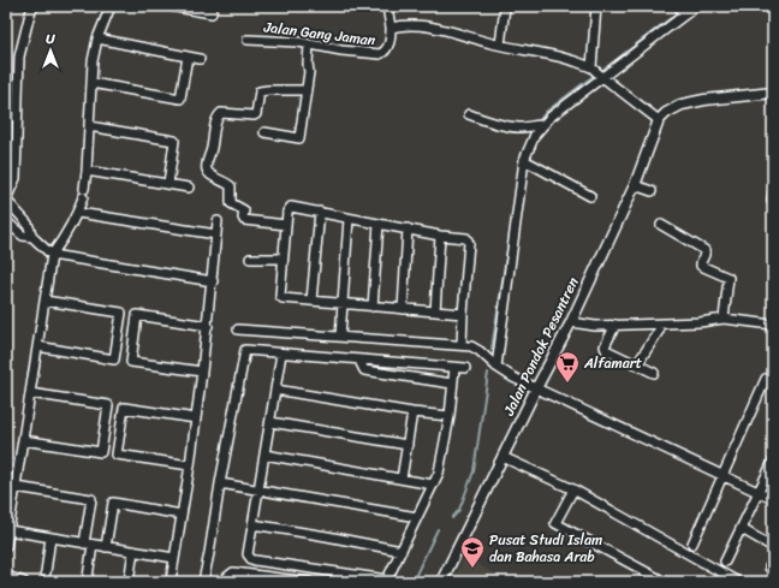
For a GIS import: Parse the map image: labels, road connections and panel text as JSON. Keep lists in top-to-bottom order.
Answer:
{
  "streets": {
    "street": ["Jalan Gang Jaman", "Jalan Pondok Pesantren"]
  },
  "crossings": [
    ["Jalan Gang Jaman", "Jalan Pondok Pesantren"]
  ],
  "places": {
    "supermarket": ["Alfamart"],
    "school or university": ["Pusat Studi Islam dan Bahasa Arab"]
  },
  "north": "top"
}
